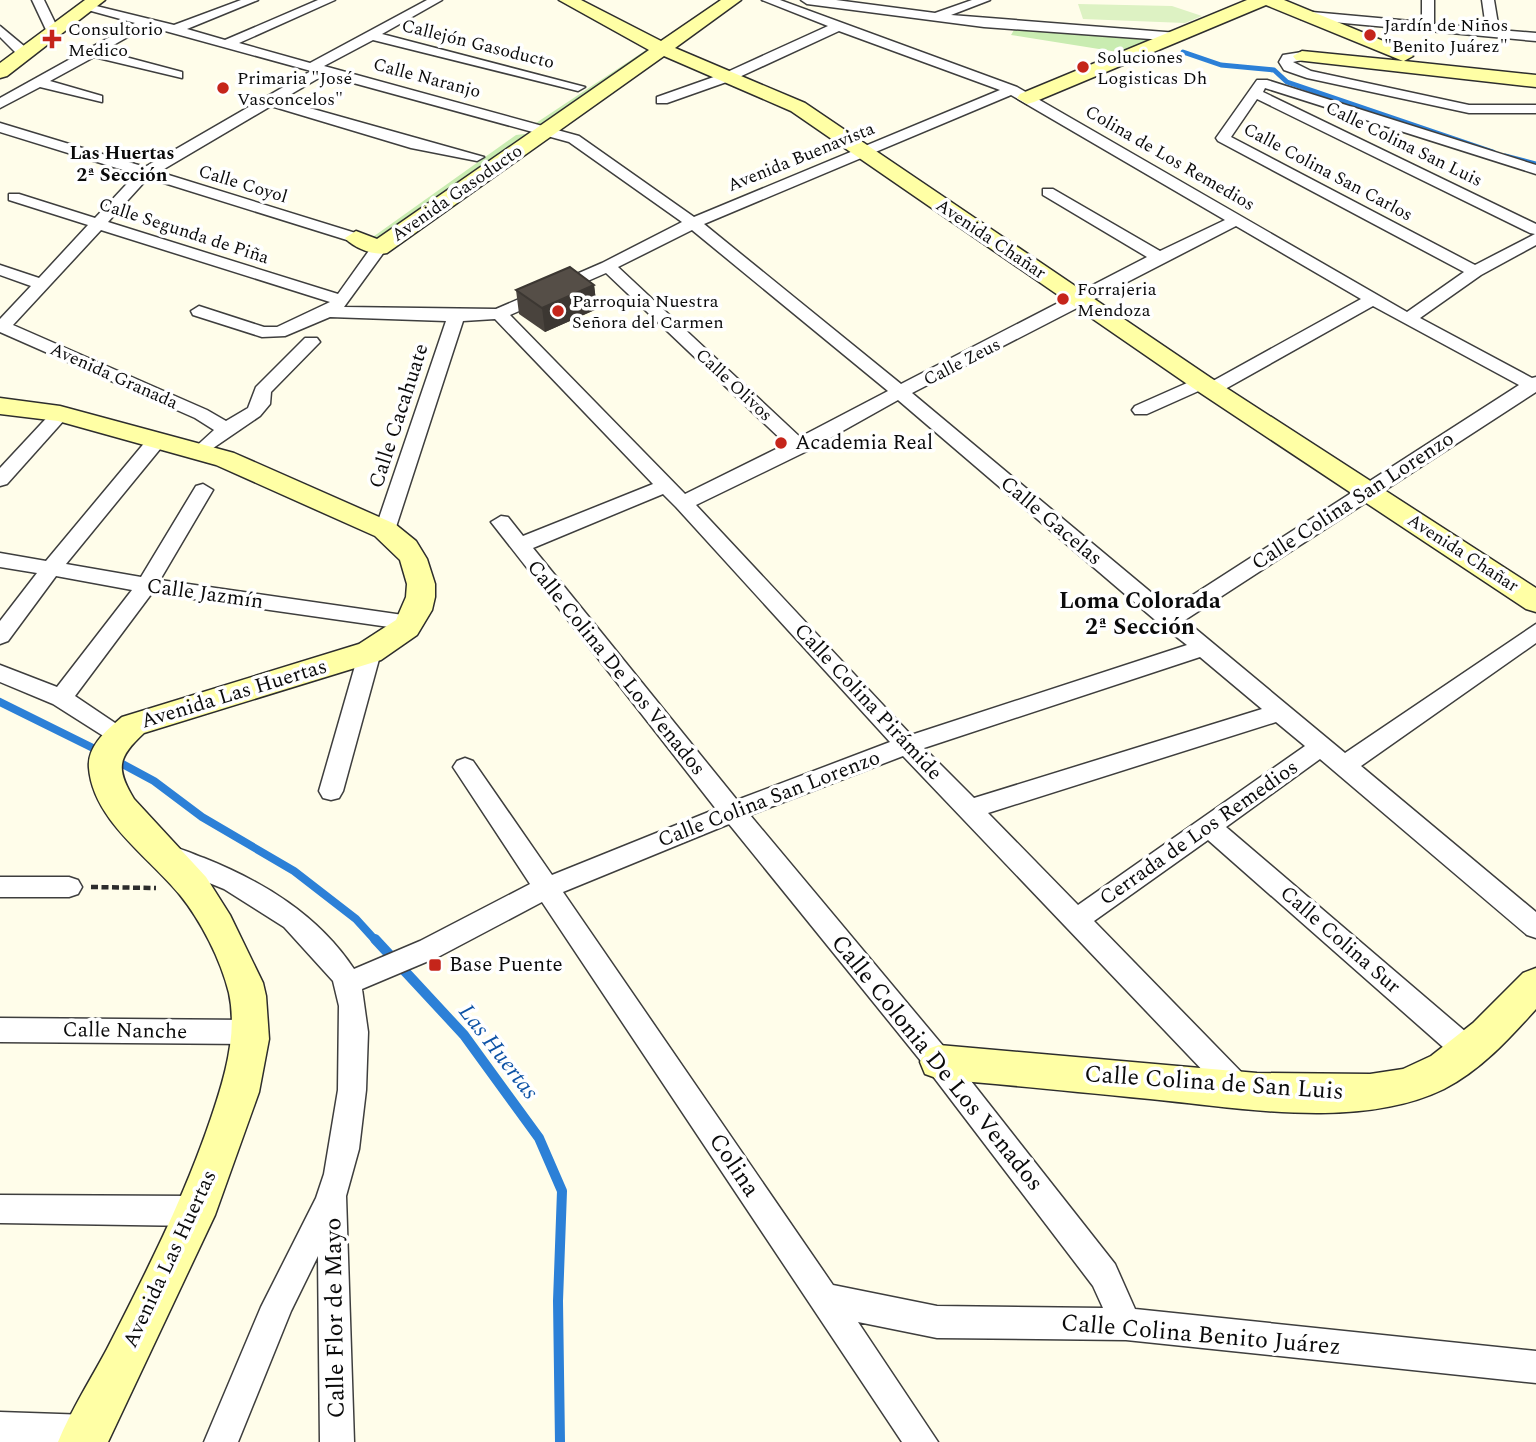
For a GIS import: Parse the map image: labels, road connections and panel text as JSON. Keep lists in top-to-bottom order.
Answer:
{
  "streets": {
    "street": [
      "Callejón Gasoducto",
      "Calle Naranjo",
      "Calle Colina San Luis",
      "Avenida Buenavista",
      "Colina de Los Remedios",
      "Calle Colina San Carlos",
      "Calle Coyol",
      "Avenida Gasoducto",
      "Calle Segunda de Piña",
      "Avenida Chañar",
      "Calle Zeus",
      "Avenida Granada",
      "Calle Olivos",
      "Calle Cacahuate",
      "Calle Colina San Lorenzo",
      "Calle Gacelas",
      "Calle Jazmín",
      "Calle Colina De Los Venados",
      "Avenida Las Huertas",
      "Calle Colina Pirámide",
      "Cerrada de Los Remedios",
      "Calle Colina Sur",
      "Calle Nanche",
      "Calle Colonia De Los Venados",
      "Calle Colina de San Luis",
      "Colina",
      "Calle Flor de Mayo",
      "Calle Colina Benito Juárez"
    ]
  },
  "crossings": [
    ["Callejón Gasoducto", "Avenida Gasoducto"],
    ["Calle Naranjo", "Avenida Buenavista"],
    ["Calle Naranjo", "Avenida Gasoducto"],
    ["Calle Naranjo", "Calle Gacelas"],
    ["Calle Colina San Luis", "Calle Colina San Carlos"],
    ["Avenida Buenavista", "Colina de Los Remedios"],
    ["Avenida Buenavista", "Calle Segunda de Piña"],
    ["Avenida Buenavista", "Avenida Chañar"],
    ["Avenida Buenavista", "Calle Olivos"],
    ["Avenida Buenavista", "Calle Cacahuate"],
    ["Avenida Buenavista", "Calle Gacelas"],
    ["Avenida Buenavista", "Calle Colina Pirámide"],
    ["Colina de Los Remedios", "Calle Zeus"],
    ["Colina de Los Remedios", "Calle Colina San Lorenzo"],
    ["Calle Coyol", "Avenida Gasoducto"],
    ["Avenida Gasoducto", "Avenida Chañar"],
    ["Avenida Chañar", "Calle Zeus"],
    ["Avenida Chañar", "Calle Colina San Lorenzo"],
    ["Calle Zeus", "Calle Olivos"],
    ["Calle Zeus", "Calle Gacelas"],
    ["Calle Zeus", "Calle Colina Pirámide"],
    ["Calle Colina San Lorenzo", "Calle Gacelas"],
    ["Calle Colina San Lorenzo", "Calle Colina De Los Venados"],
    ["Calle Colina San Lorenzo", "Calle Colina Pirámide"],
    ["Calle Colina San Lorenzo", "Calle Colonia De Los Venados"],
    ["Calle Colina San Lorenzo", "Colina"],
    ["Calle Gacelas", "Cerrada de Los Remedios"],
    ["Calle Jazmín", "Avenida Las Huertas"],
    ["Calle Colina De Los Venados", "Calle Colonia De Los Venados"],
    ["Avenida Las Huertas", "Calle Nanche"],
    ["Calle Colina Pirámide", "Cerrada de Los Remedios"],
    ["Calle Colina Pirámide", "Calle Colina de San Luis"],
    ["Cerrada de Los Remedios", "Calle Colina Sur"],
    ["Calle Colina Sur", "Calle Colina de San Luis"],
    ["Calle Colonia De Los Venados", "Calle Colina de San Luis"],
    ["Calle Colonia De Los Venados", "Calle Colina Benito Juárez"],
    ["Colina", "Calle Colina Benito Juárez"]
  ],
  "districts": ["Las Huertas 2ª Sección", "Loma Colorada 2ª Sección"],
  "water": ["Las Huertas"],
  "places": {
    "other": [
      "Jardín de Niños \"Benito Juárez\"",
      "Soluciones Logisticas Dh",
      "Primaria \"José Vasconcelos\"",
      "Forrajeria Mendoza",
      "Parroquia Nuestra Señora del Carmen",
      "Academia Real"
    ],
    "health": ["Consultorio Medico"],
    "transit": ["Base Puente"]
  }
}
